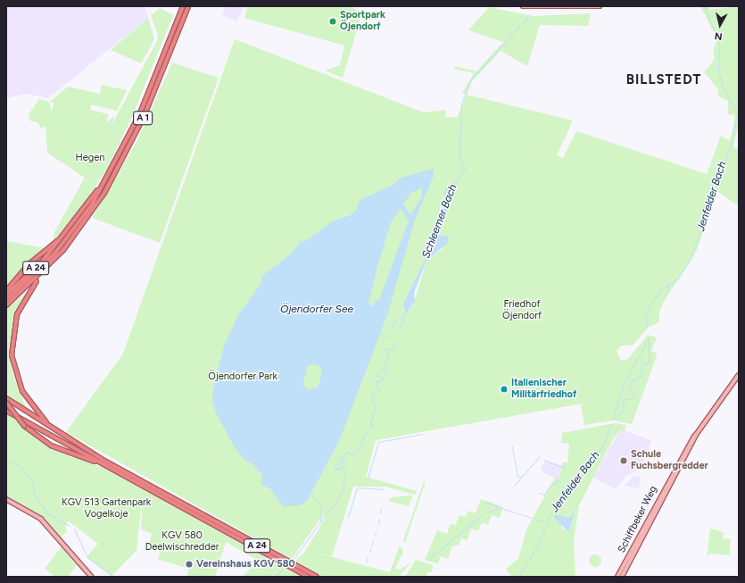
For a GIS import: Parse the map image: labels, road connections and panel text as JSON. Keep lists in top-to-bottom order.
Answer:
{
  "streets": {
    "highway": ["A 1", "A 24"],
    "main road": ["Schiffbeker Weg"]
  },
  "crossings": [
    ["A 1", "A 24"]
  ],
  "districts": ["BILLSTEDT"],
  "water": ["Jenfelder Bach", "Schleemer Bach", "Öjendorfer See"],
  "parks": [
    "Hegen",
    "Friedhof Öjendorf",
    "Öjendorfer Park",
    "KGV 513 Gartenpark Vogelkoje",
    "KGV 580 Deelwischredder"
  ],
  "places": [
    "Sportpark Öjendorf",
    "Italienischer Militärfriedhof",
    "Schule Fuchsbergredder",
    "Vereinshaus KGV 580"
  ],
  "north": "bottom"
}
